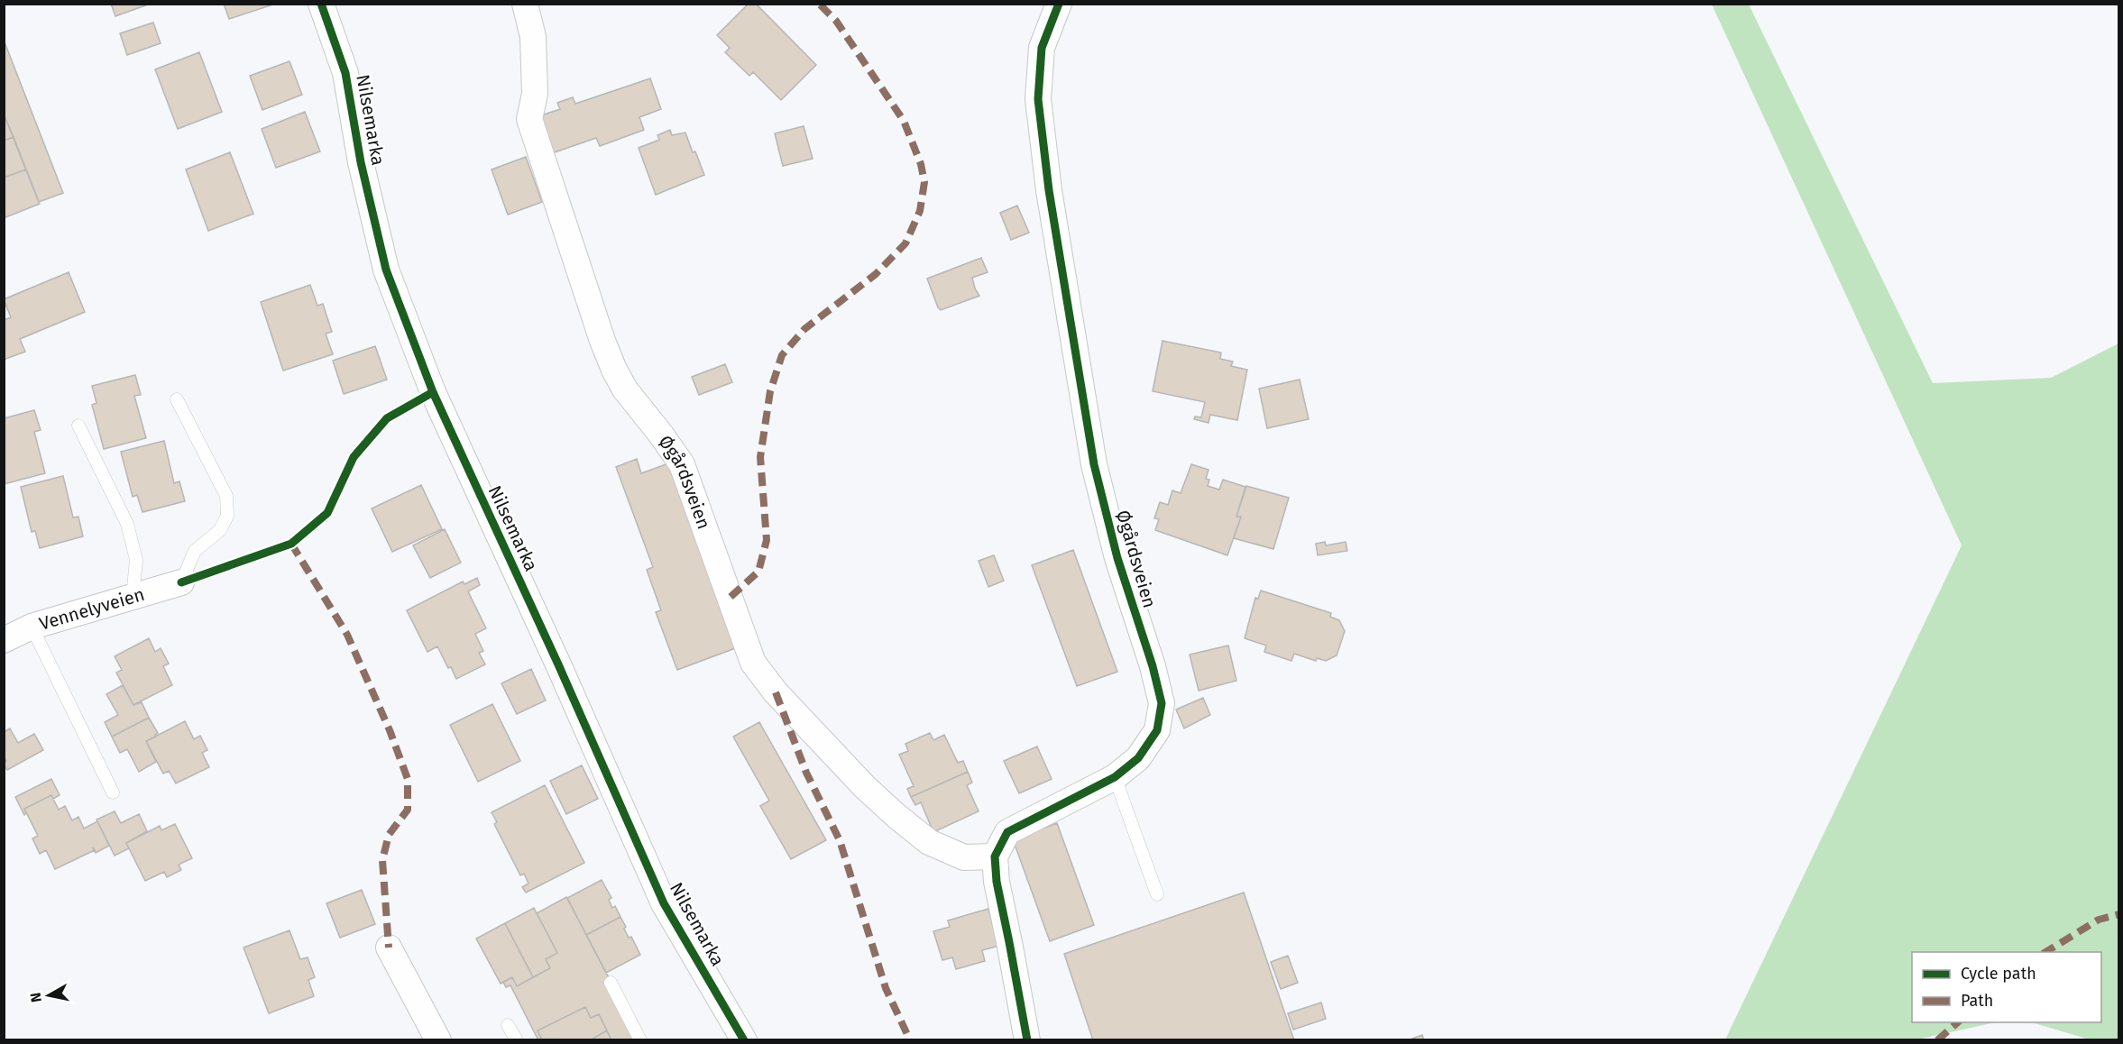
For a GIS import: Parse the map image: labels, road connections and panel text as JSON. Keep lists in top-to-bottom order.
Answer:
{
  "streets": {
    "street": ["Nilsemarka", "Øgårdsveien", "Vennelyveien"]
  },
  "legend": ["Cycle path", "Path"],
  "north": "left"
}
